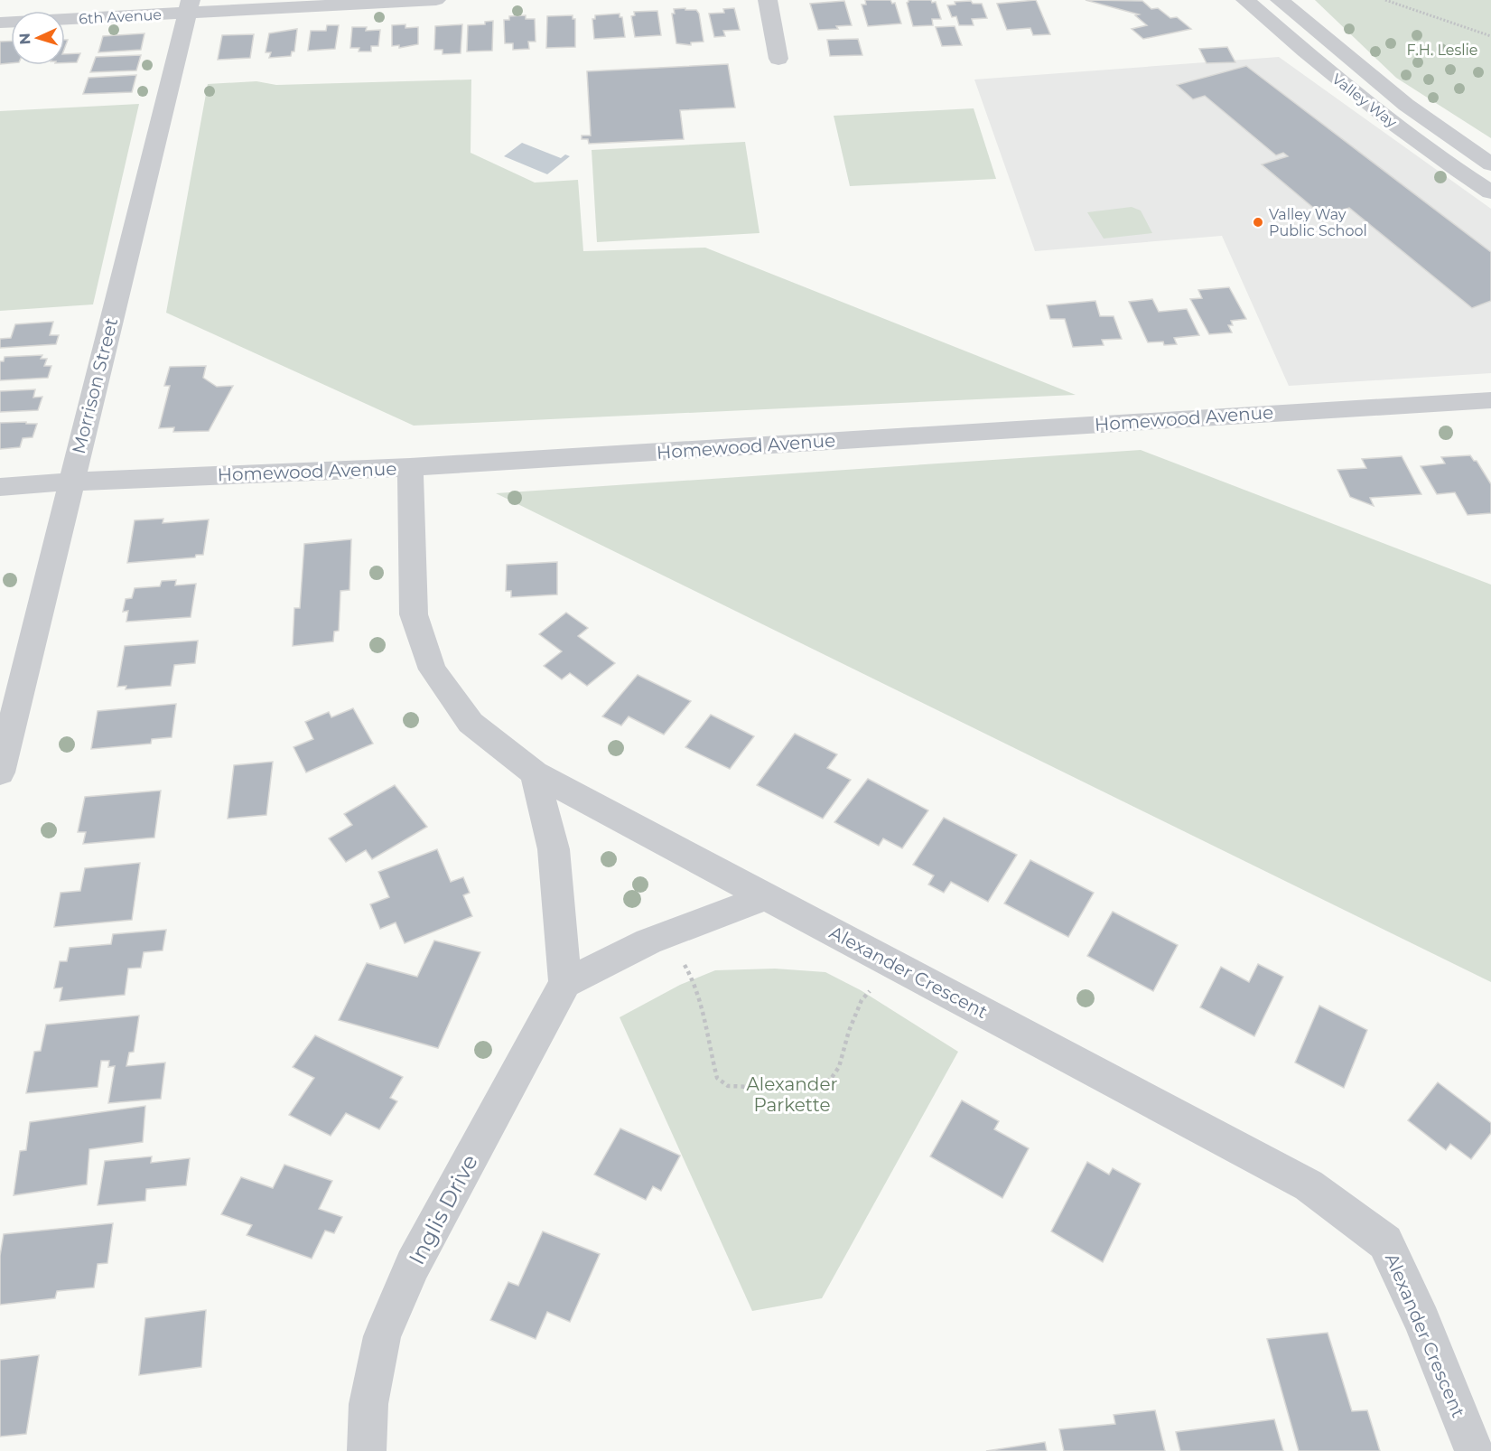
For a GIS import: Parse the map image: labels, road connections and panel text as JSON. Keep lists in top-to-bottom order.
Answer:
{
  "streets": {
    "street": [
      "6th Avenue",
      "Valley Way",
      "Morrison Street",
      "Homewood Avenue",
      "Alexander Crescent",
      "Inglis Drive"
    ]
  },
  "crossings": [
    ["6th Avenue", "Morrison Street"],
    ["Morrison Street", "Homewood Avenue"],
    ["Homewood Avenue", "Alexander Crescent"]
  ],
  "parks": ["F.H. Leslie", "Alexander Parkette"],
  "places": ["Valley Way Public School"],
  "north": "left"
}
